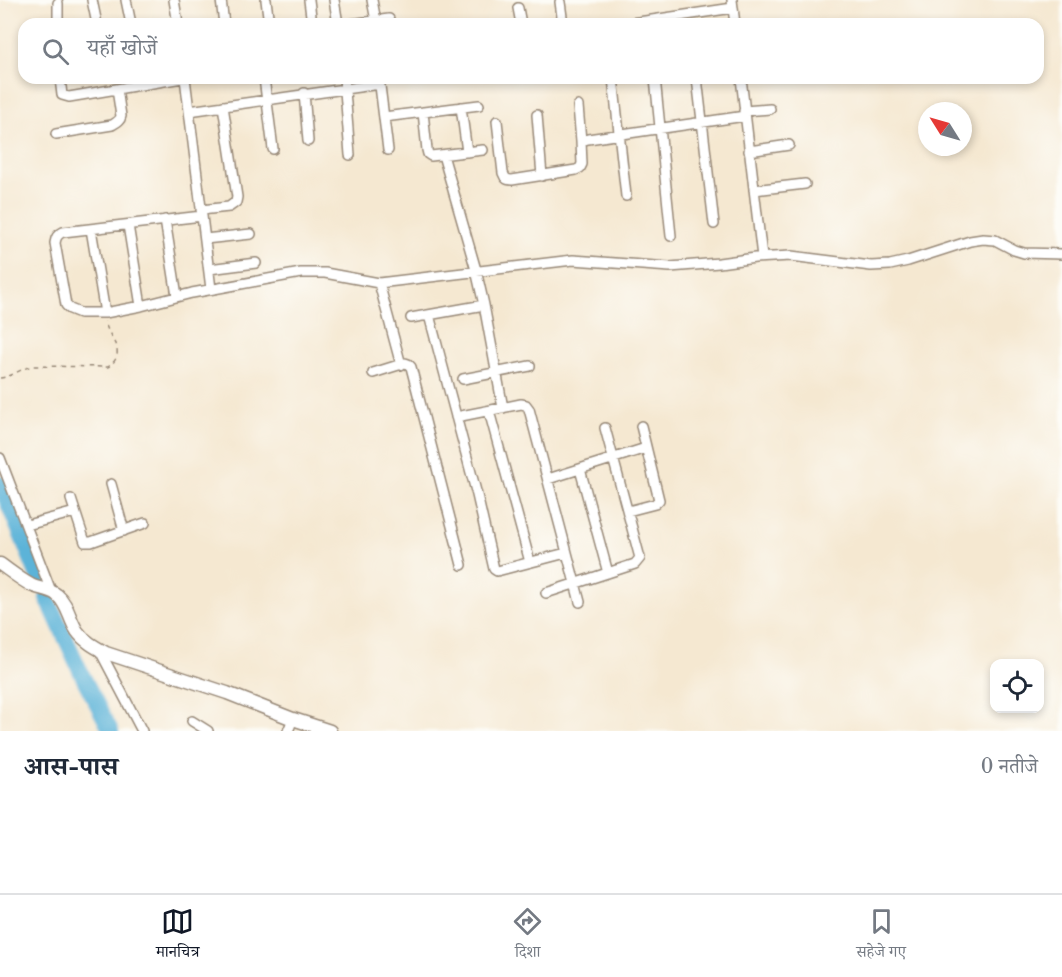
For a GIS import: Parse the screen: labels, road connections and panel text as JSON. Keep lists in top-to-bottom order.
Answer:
{
  "north": "top left",
  "page": {
    "search": "यहाँ खोजें",
    "heading": ["आस-पास", "0 नतीजे"],
    "nav": ["मानचित्र", "दिशा", "सहेजे गए"]
  }
}
